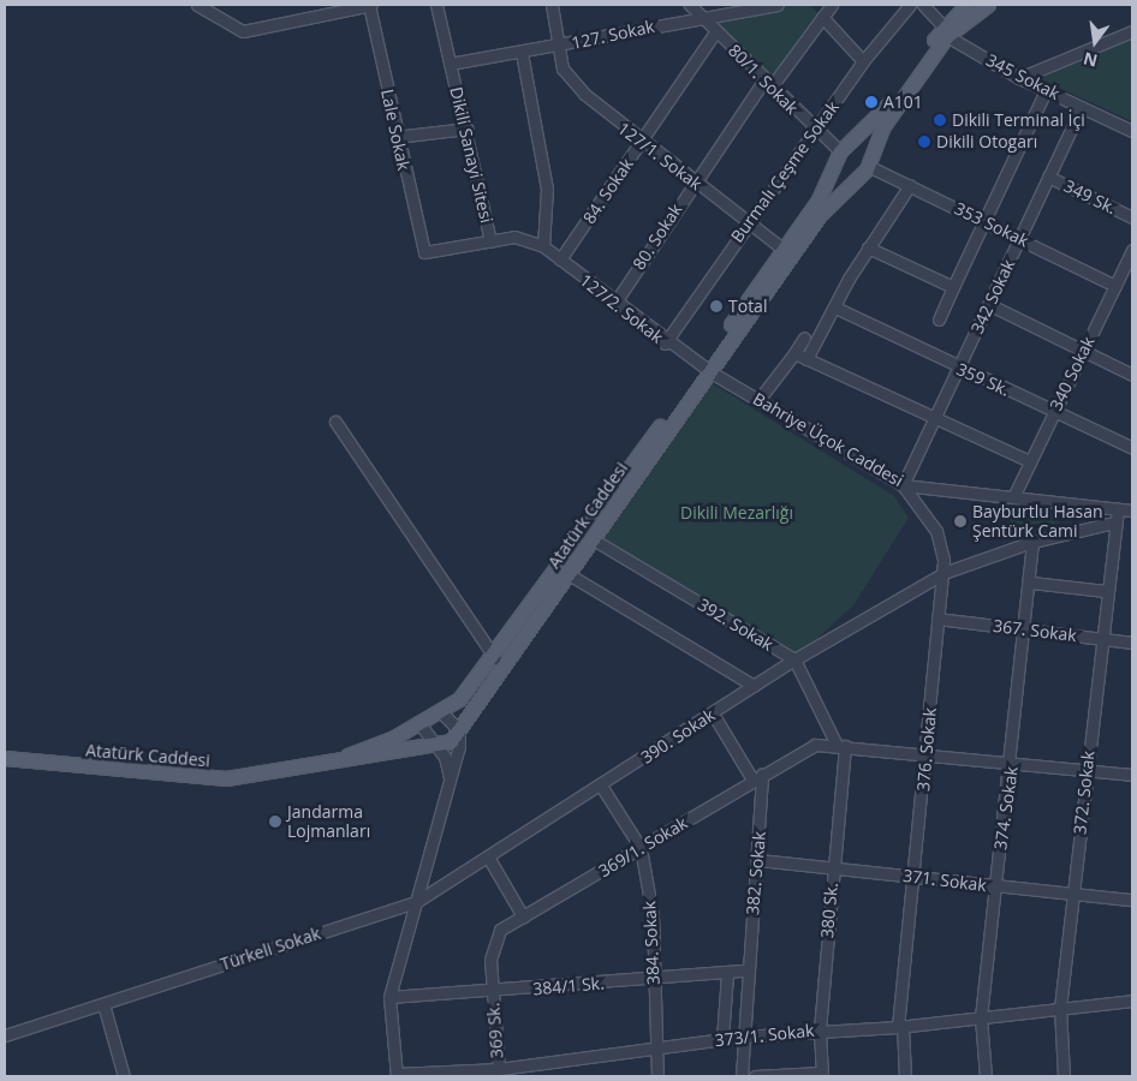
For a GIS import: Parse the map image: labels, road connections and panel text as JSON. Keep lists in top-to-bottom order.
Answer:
{
  "streets": {
    "main road": ["Atatürk Caddesi"],
    "street": [
      "127. Sokak",
      "345 Sokak",
      "80/1. Sokak",
      "Lale Sokak",
      "Dikili Sanayi Sitesi",
      "127/1. Sokak",
      "Burmalı Çeşme Sokak",
      "84. Sokak",
      "349 Sk.",
      "353 Sokak",
      "80. Sokak",
      "342 Sokak",
      "127/2. Sokak",
      "340 Sokak",
      "359 Sk.",
      "Bahriye Üçok Caddesi",
      "392. Sokak",
      "367. Sokak",
      "390. Sokak",
      "376. Sokak",
      "372. Sokak",
      "374. Sokak",
      "369/1. Sokak",
      "382. Sokak",
      "371. Sokak",
      "380 Sk.",
      "384. Sokak",
      "Türkeli Sokak",
      "384/1 Sk.",
      "369 Sk.",
      "373/1. Sokak"
    ]
  },
  "crossings": [
    ["127. Sokak", "80/1. Sokak"],
    ["127. Sokak", "Dikili Sanayi Sitesi"],
    ["127. Sokak", "127/1. Sokak"],
    ["345 Sokak", "342 Sokak"],
    ["345 Sokak", "Atatürk Caddesi"],
    ["80/1. Sokak", "Burmalı Çeşme Sokak"],
    ["80/1. Sokak", "84. Sokak"],
    ["80/1. Sokak", "80. Sokak"],
    ["80/1. Sokak", "Atatürk Caddesi"],
    ["Lale Sokak", "Dikili Sanayi Sitesi"],
    ["Dikili Sanayi Sitesi", "127/2. Sokak"],
    ["127/1. Sokak", "Burmalı Çeşme Sokak"],
    ["127/1. Sokak", "84. Sokak"],
    ["127/1. Sokak", "80. Sokak"],
    ["127/1. Sokak", "Atatürk Caddesi"],
    ["Burmalı Çeşme Sokak", "127/2. Sokak"],
    ["84. Sokak", "127/2. Sokak"],
    ["349 Sk.", "342 Sokak"],
    ["353 Sokak", "342 Sokak"],
    ["353 Sokak", "340 Sokak"],
    ["353 Sokak", "Atatürk Caddesi"],
    ["80. Sokak", "127/2. Sokak"],
    ["342 Sokak", "359 Sk."],
    ["342 Sokak", "Bahriye Üçok Caddesi"],
    ["342 Sokak", "376. Sokak"],
    ["127/2. Sokak", "Bahriye Üçok Caddesi"],
    ["127/2. Sokak", "Atatürk Caddesi"],
    ["340 Sokak", "359 Sk."],
    ["340 Sokak", "Bahriye Üçok Caddesi"],
    ["Bahriye Üçok Caddesi", "Atatürk Caddesi"],
    ["Bahriye Üçok Caddesi", "376. Sokak"],
    ["Bahriye Üçok Caddesi", "372. Sokak"],
    ["Atatürk Caddesi", "392. Sokak"],
    ["392. Sokak", "390. Sokak"],
    ["367. Sokak", "376. Sokak"],
    ["367. Sokak", "372. Sokak"],
    ["367. Sokak", "374. Sokak"],
    ["390. Sokak", "376. Sokak"],
    ["390. Sokak", "372. Sokak"],
    ["390. Sokak", "374. Sokak"],
    ["390. Sokak", "384. Sokak"],
    ["390. Sokak", "Türkeli Sokak"],
    ["376. Sokak", "369/1. Sokak"],
    ["376. Sokak", "371. Sokak"],
    ["376. Sokak", "373/1. Sokak"],
    ["372. Sokak", "369/1. Sokak"],
    ["372. Sokak", "371. Sokak"],
    ["372. Sokak", "373/1. Sokak"],
    ["374. Sokak", "369/1. Sokak"],
    ["374. Sokak", "371. Sokak"],
    ["374. Sokak", "373/1. Sokak"],
    ["369/1. Sokak", "382. Sokak"],
    ["369/1. Sokak", "380 Sk."],
    ["369/1. Sokak", "384. Sokak"],
    ["369/1. Sokak", "384/1 Sk."],
    ["369/1. Sokak", "369 Sk."],
    ["382. Sokak", "371. Sokak"],
    ["382. Sokak", "384/1 Sk."],
    ["382. Sokak", "373/1. Sokak"],
    ["371. Sokak", "380 Sk."],
    ["380 Sk.", "373/1. Sokak"],
    ["384. Sokak", "384/1 Sk."],
    ["384. Sokak", "373/1. Sokak"],
    ["384/1 Sk.", "369 Sk."],
    ["369 Sk.", "373/1. Sokak"]
  ],
  "parks": ["Dikili Mezarlığı"],
  "places": [
    "A101",
    "Dikili Terminal İçi",
    "Dikili Otogarı",
    "Total",
    "Bayburtlu Hasan Şentürk Cami",
    "Jandarma Lojmanları"
  ],
  "north": "bottom"
}
